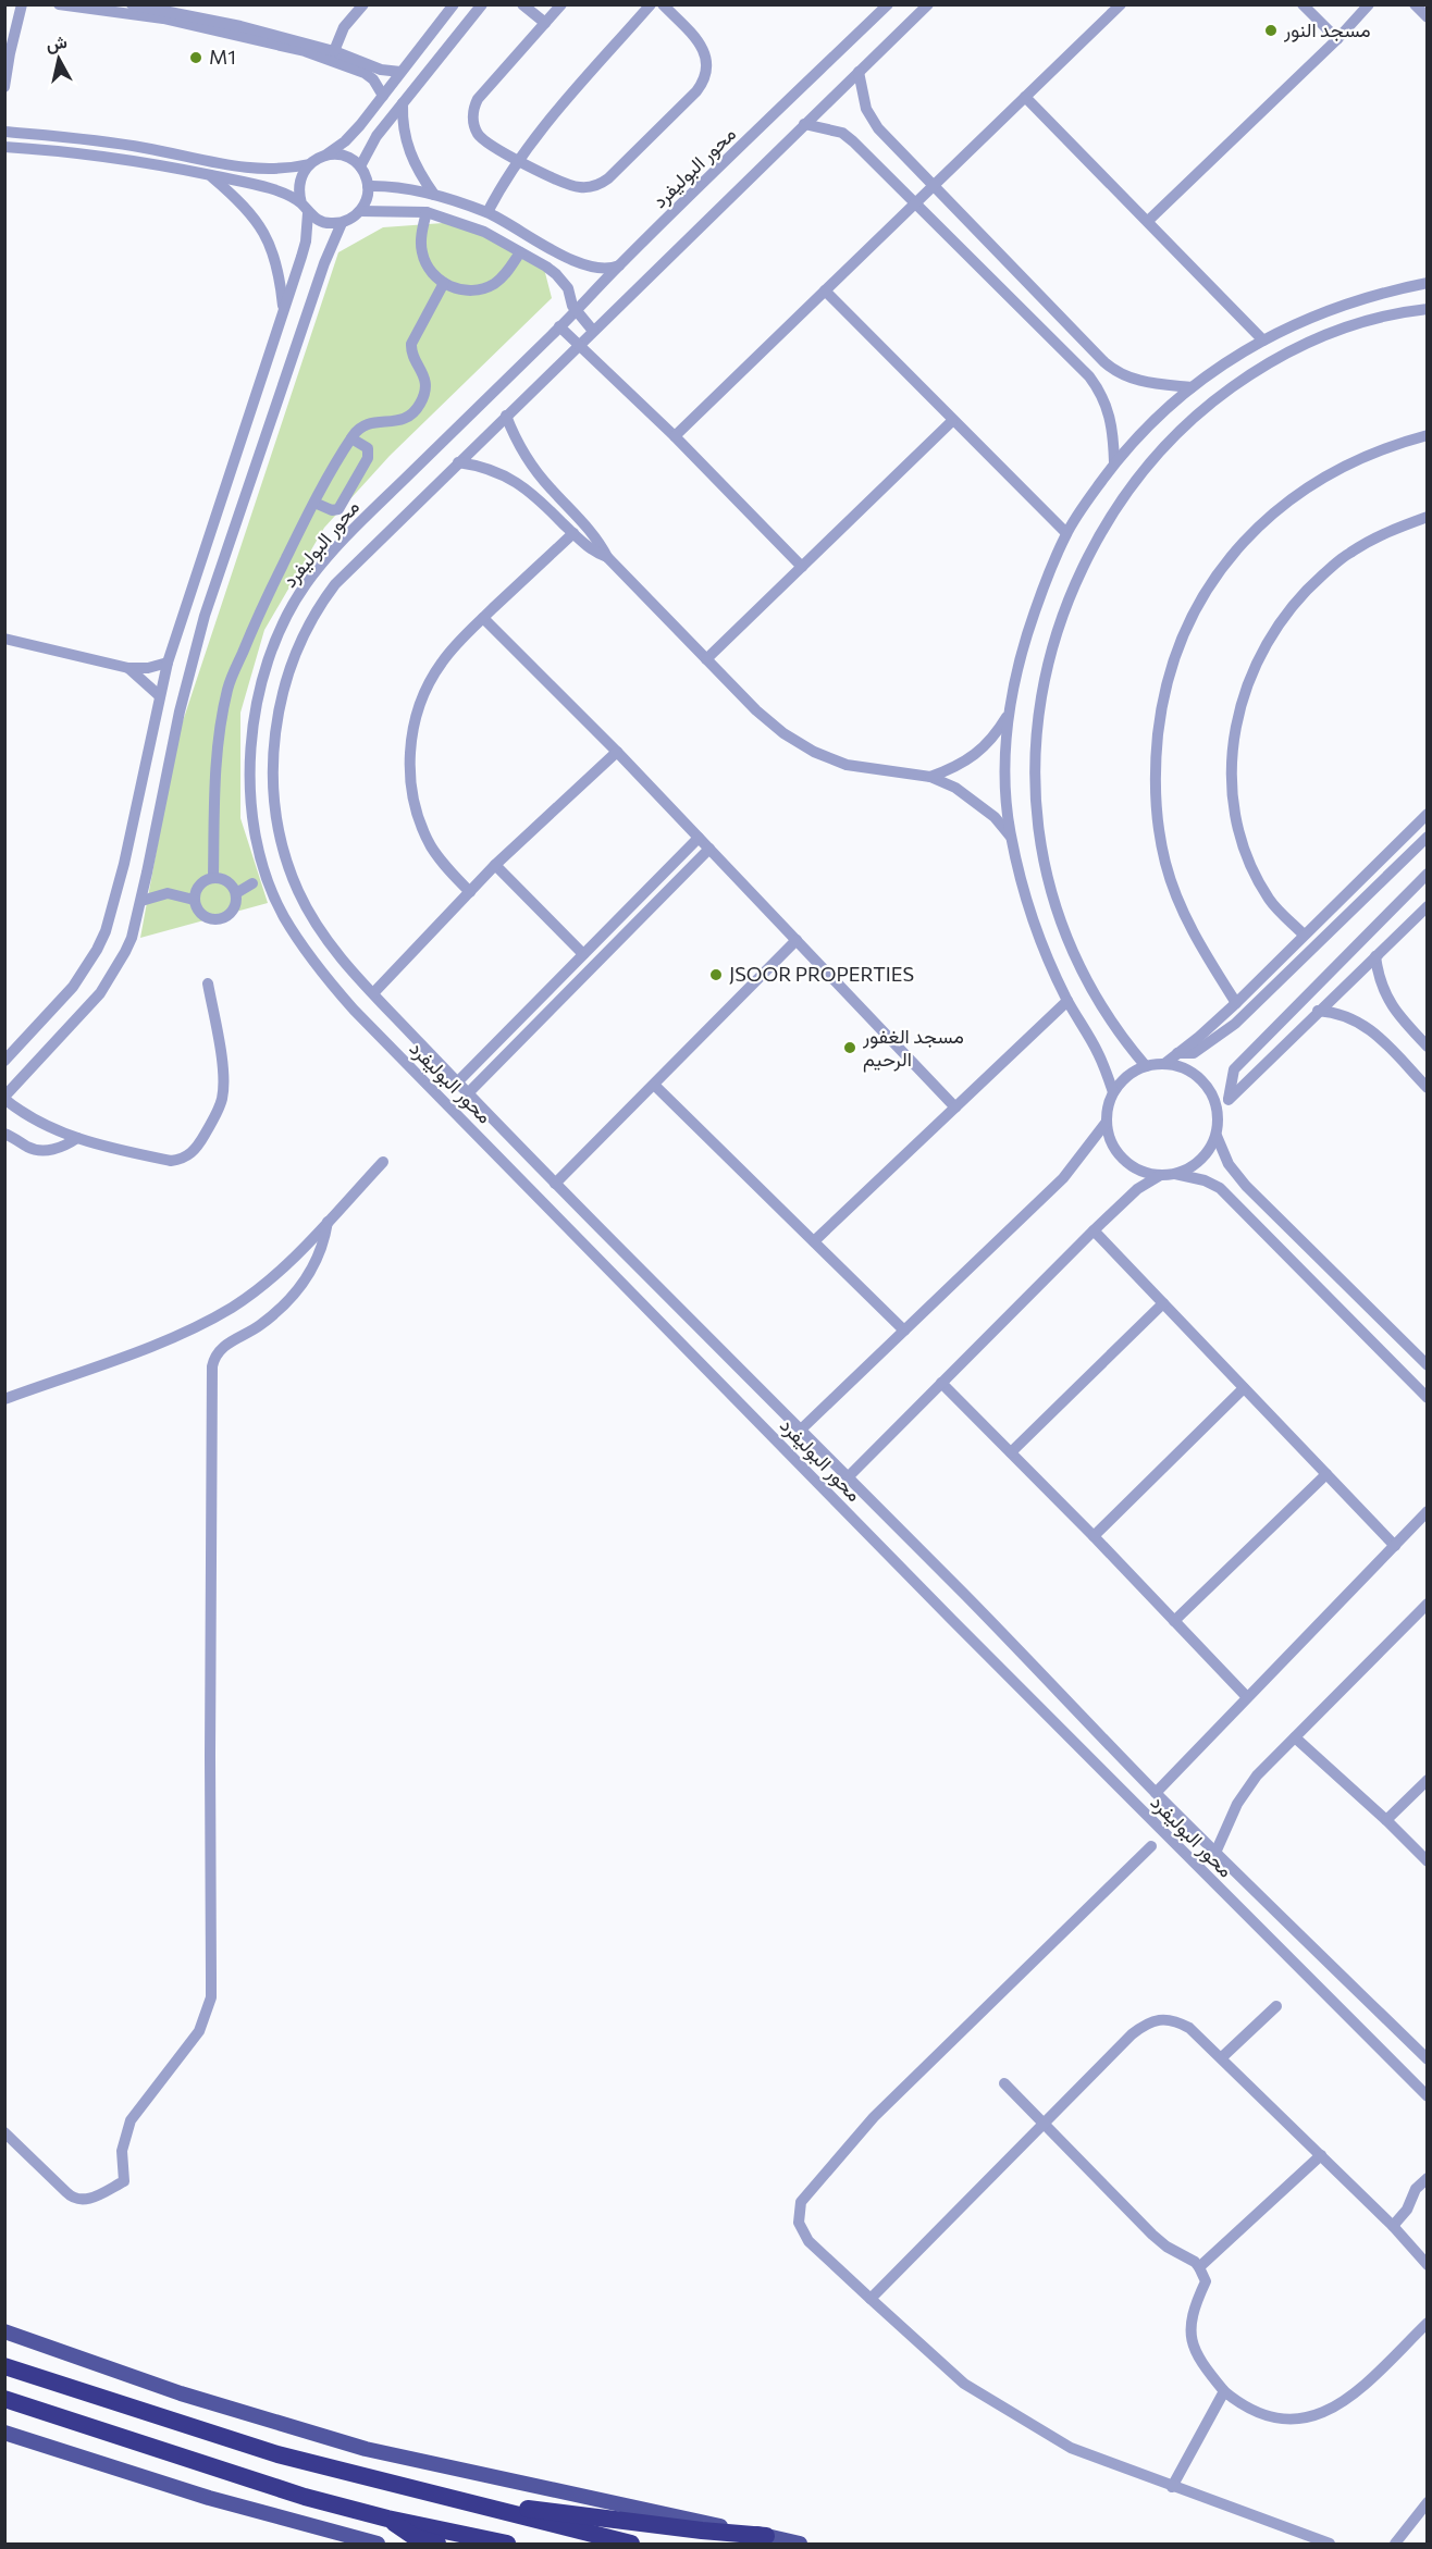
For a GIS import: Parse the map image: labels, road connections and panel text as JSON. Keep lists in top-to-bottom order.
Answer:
{
  "streets": {
    "street": ["محور البوليفرد"]
  },
  "places": [
    "مسجد النور",
    "M1",
    "JSOOR PROPERTIES",
    "مسجد الغفور الرحيم"
  ],
  "north": "top"
}
